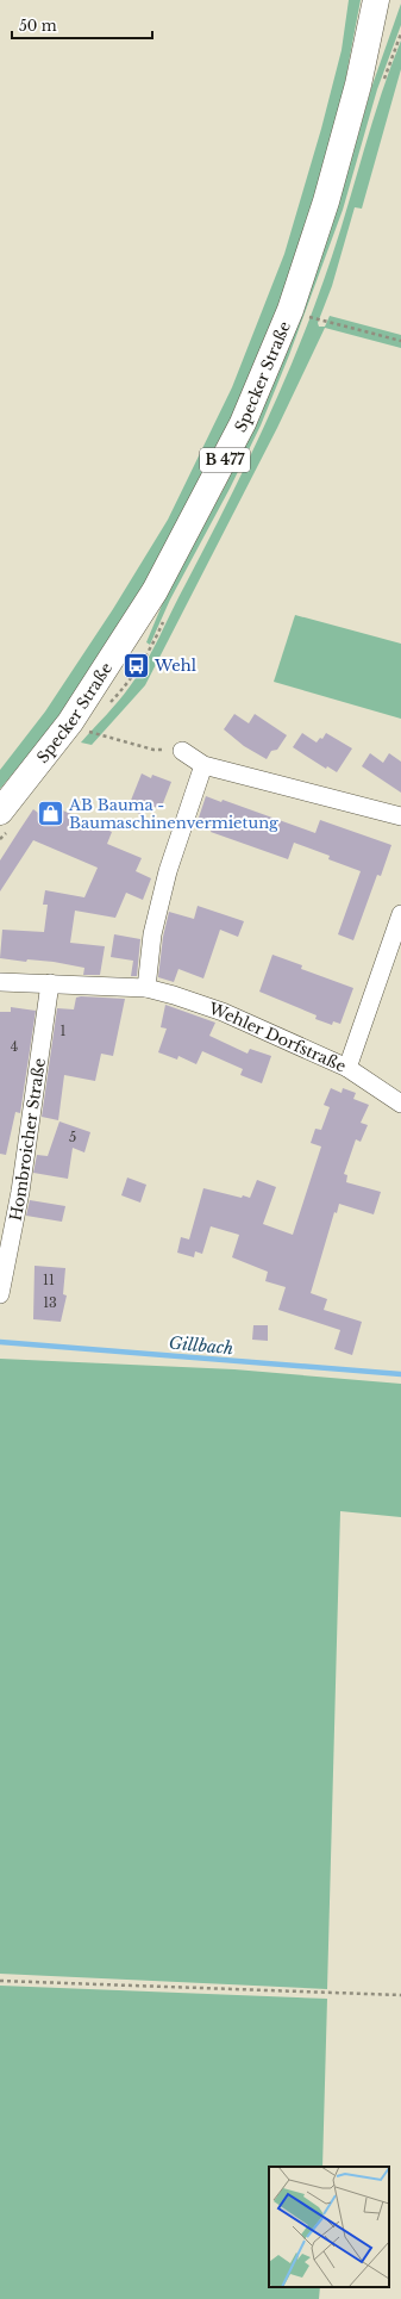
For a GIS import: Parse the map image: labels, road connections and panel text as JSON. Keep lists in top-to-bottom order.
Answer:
{
  "streets": {
    "main road": ["Specker Straße", "B 477"],
    "street": ["Wehler Dorfstraße", "Hombroicher Straße"]
  },
  "crossings": [
    ["Wehler Dorfstraße", "Hombroicher Straße"]
  ],
  "water": ["Gillbach"],
  "places": {
    "bus stop": ["Wehl"],
    "shop": ["AB Bauma - Baumaschinenvermietung"]
  },
  "house_numbers": [
    "1",
    "4",
    "5",
    "11",
    "13"
  ],
  "scale_bar": "50 m"
}
